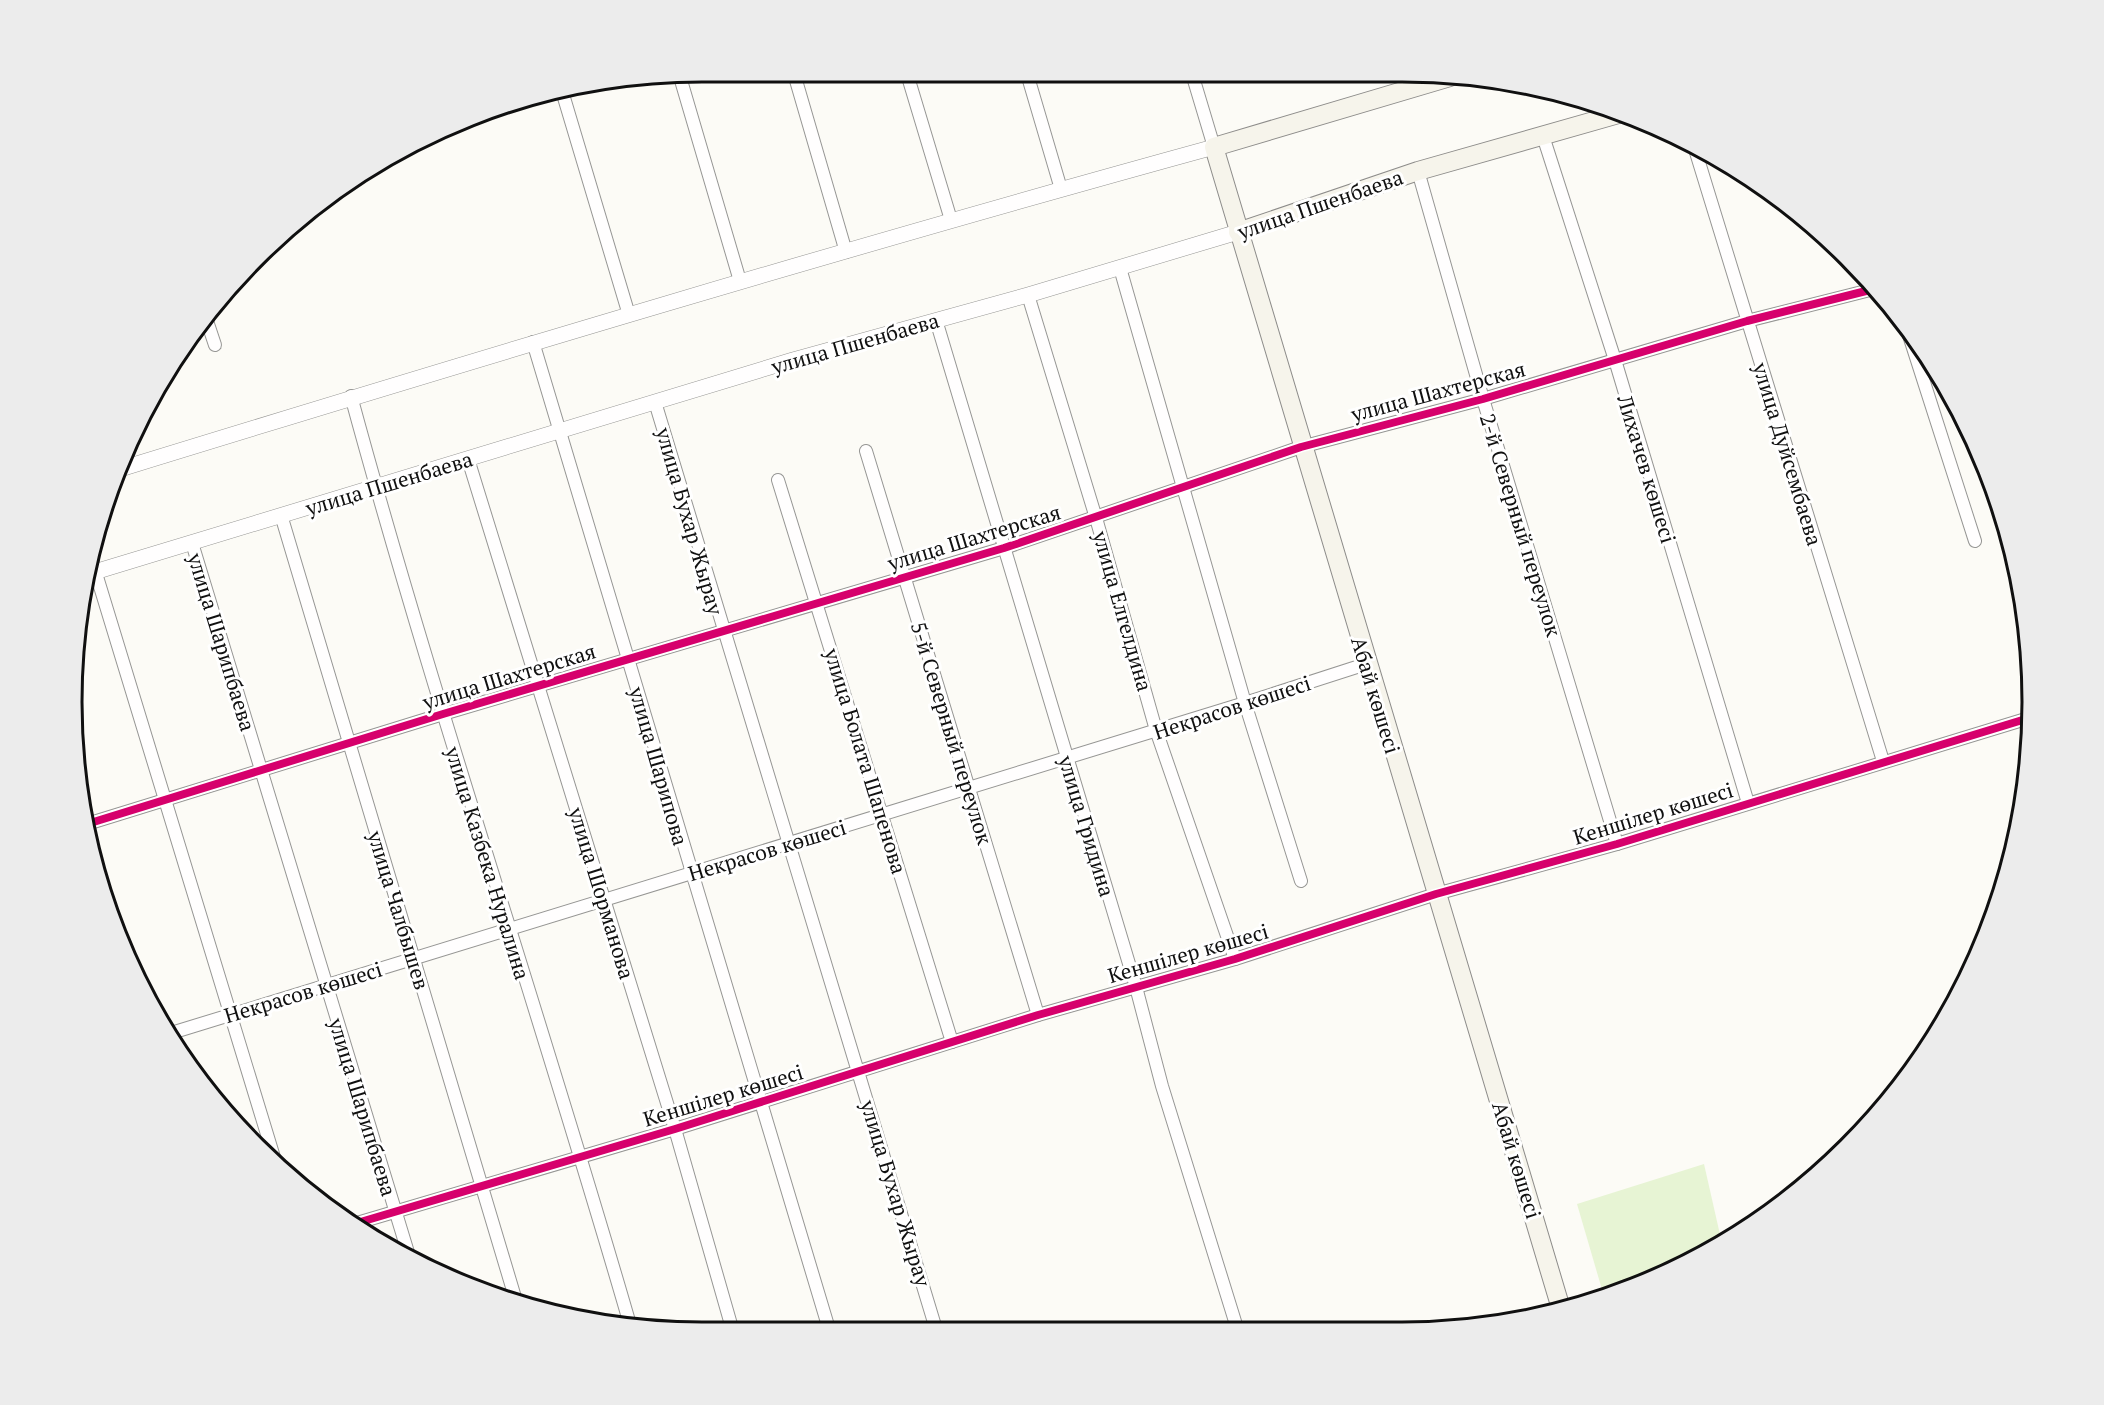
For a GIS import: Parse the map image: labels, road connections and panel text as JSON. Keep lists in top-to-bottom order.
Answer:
{
  "streets": {
    "main road": ["улица Пшенбаева", "Абай көшесі"],
    "street": [
      "улица Шахтерская",
      "улица Дуйсембаева",
      "Лихачев көшесі",
      "улица Бухар Жырау",
      "2-й Северный переулок",
      "улица Елгелдина",
      "улица Шарипбаева",
      "Некрасов көшесі",
      "5-й Северный переулок",
      "улица Болата Шапенова",
      "улица Шарипова",
      "Кеншілер көшесі",
      "улица Гридина",
      "улица Казбека Нуралина",
      "улица Шорманова",
      "улица Чалбышев"
    ]
  },
  "crossings": [
    ["улица Пшенбаева", "Лихачев көшесі"],
    ["улица Пшенбаева", "улица Бухар Жырау"],
    ["улица Пшенбаева", "2-й Северный переулок"],
    ["улица Пшенбаева", "улица Елгелдина"],
    ["улица Пшенбаева", "улица Шарипбаева"],
    ["улица Пшенбаева", "Абай көшесі"],
    ["улица Пшенбаева", "улица Шарипова"],
    ["улица Пшенбаева", "улица Гридина"],
    ["улица Пшенбаева", "улица Казбека Нуралина"],
    ["улица Пшенбаева", "улица Шорманова"],
    ["улица Пшенбаева", "улица Чалбышев"],
    ["улица Шахтерская", "улица Дуйсембаева"],
    ["улица Шахтерская", "Лихачев көшесі"],
    ["улица Шахтерская", "улица Бухар Жырау"],
    ["улица Шахтерская", "2-й Северный переулок"],
    ["улица Шахтерская", "улица Елгелдина"],
    ["улица Шахтерская", "улица Шарипбаева"],
    ["улица Шахтерская", "Абай көшесі"],
    ["улица Шахтерская", "5-й Северный переулок"],
    ["улица Шахтерская", "улица Болата Шапенова"],
    ["улица Шахтерская", "улица Шарипова"],
    ["улица Шахтерская", "улица Гридина"],
    ["улица Шахтерская", "улица Казбека Нуралина"],
    ["улица Шахтерская", "улица Шорманова"],
    ["улица Шахтерская", "улица Чалбышев"],
    ["улица Дуйсембаева", "Кеншілер көшесі"],
    ["Лихачев көшесі", "Кеншілер көшесі"],
    ["улица Бухар Жырау", "Некрасов көшесі"],
    ["улица Бухар Жырау", "Кеншілер көшесі"],
    ["2-й Северный переулок", "Кеншілер көшесі"],
    ["улица Елгелдина", "Некрасов көшесі"],
    ["улица Елгелдина", "Кеншілер көшесі"],
    ["улица Шарипбаева", "Некрасов көшесі"],
    ["улица Шарипбаева", "Кеншілер көшесі"],
    ["Абай көшесі", "Некрасов көшесі"],
    ["Абай көшесі", "Кеншілер көшесі"],
    ["Некрасов көшесі", "5-й Северный переулок"],
    ["Некрасов көшесі", "улица Болата Шапенова"],
    ["Некрасов көшесі", "улица Шарипова"],
    ["Некрасов көшесі", "улица Гридина"],
    ["Некрасов көшесі", "улица Казбека Нуралина"],
    ["Некрасов көшесі", "улица Шорманова"],
    ["Некрасов көшесі", "улица Чалбышев"],
    ["5-й Северный переулок", "Кеншілер көшесі"],
    ["улица Болата Шапенова", "Кеншілер көшесі"],
    ["улица Шарипова", "Кеншілер көшесі"],
    ["Кеншілер көшесі", "улица Гридина"],
    ["Кеншілер көшесі", "улица Казбека Нуралина"],
    ["Кеншілер көшесі", "улица Шорманова"],
    ["Кеншілер көшесі", "улица Чалбышев"]
  ]
}
